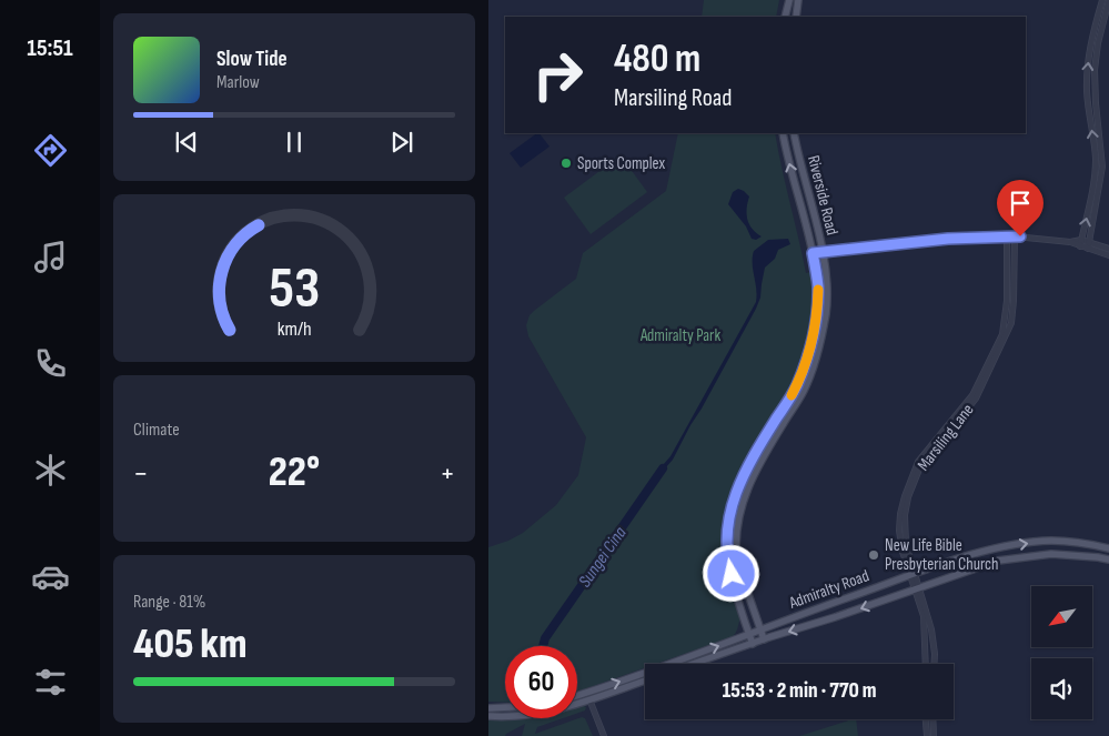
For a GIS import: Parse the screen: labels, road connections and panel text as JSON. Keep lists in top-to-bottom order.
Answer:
{
  "streets": {
    "main road": ["Riverside Road", "Admiralty Road"],
    "street": ["Marsiling Lane"]
  },
  "crossings": [
    ["Riverside Road", "Admiralty Road"],
    ["Marsiling Lane", "Admiralty Road"]
  ],
  "water": ["Sungei Cina"],
  "parks": ["Admiralty Park"],
  "places": ["Sports Complex", "New Life Bible Presbyterian Church"],
  "north": "bottom left",
  "page": {
    "tabs": "15:51",
    "turn": ["480 m", "Marsiling Road"],
    "song": ["Slow Tide", "Marlow"],
    "tile": [
      "Climate",
      ["Range · 81%", "405 km"]
    ],
    "heat": ["−", "22°", "+"],
    "limit": "60",
    "trip": "15:53 · 2 min · 770 m",
    "gauge": ["53", "km/h"]
  }
}
